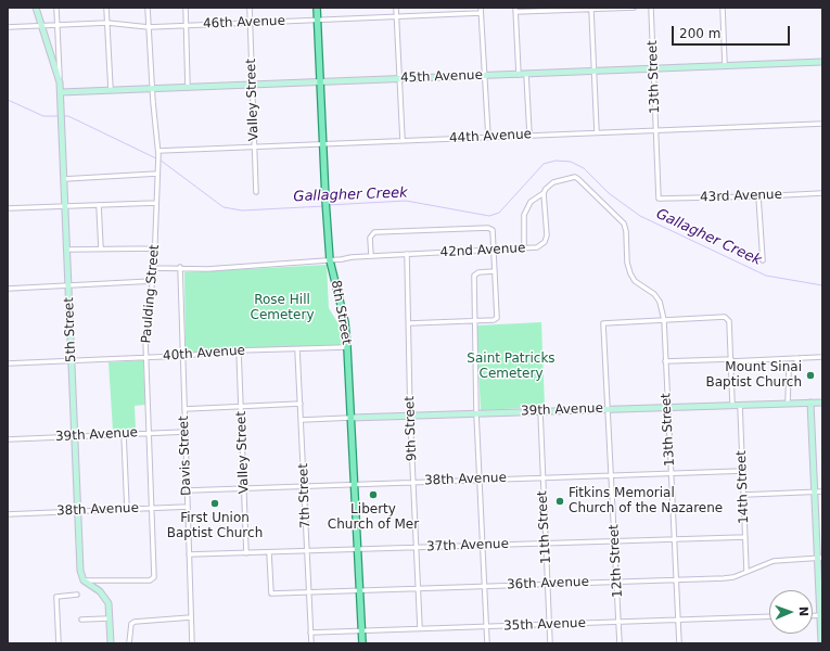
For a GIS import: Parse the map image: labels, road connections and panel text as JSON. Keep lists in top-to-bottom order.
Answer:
{
  "streets": {
    "main road": ["8th Street"],
    "street": [
      "46th Avenue",
      "45th Avenue",
      "13th Street",
      "Valley Street",
      "44th Avenue",
      "43rd Avenue",
      "42nd Avenue",
      "Paulding Street",
      "5th Street",
      "40th Avenue",
      "39th Avenue",
      "9th Street",
      "Davis Street",
      "38th Avenue",
      "14th Street",
      "7th Street",
      "11th Street",
      "37th Avenue",
      "12th Street",
      "36th Avenue",
      "35th Avenue"
    ]
  },
  "crossings": [
    ["46th Avenue", "Valley Street"],
    ["46th Avenue", "Paulding Street"],
    ["46th Avenue", "8th Street"],
    ["46th Avenue", "5th Street"],
    ["45th Avenue", "13th Street"],
    ["45th Avenue", "Valley Street"],
    ["45th Avenue", "Paulding Street"],
    ["45th Avenue", "8th Street"],
    ["45th Avenue", "5th Street"],
    ["13th Street", "44th Avenue"],
    ["13th Street", "43rd Avenue"],
    ["13th Street", "39th Avenue"],
    ["13th Street", "38th Avenue"],
    ["13th Street", "37th Avenue"],
    ["13th Street", "12th Street"],
    ["13th Street", "36th Avenue"],
    ["13th Street", "35th Avenue"],
    ["Valley Street", "44th Avenue"],
    ["Valley Street", "40th Avenue"],
    ["Valley Street", "38th Avenue"],
    ["Valley Street", "37th Avenue"],
    ["44th Avenue", "Paulding Street"],
    ["44th Avenue", "8th Street"],
    ["42nd Avenue", "Paulding Street"],
    ["42nd Avenue", "8th Street"],
    ["42nd Avenue", "9th Street"],
    ["42nd Avenue", "Davis Street"],
    ["Paulding Street", "5th Street"],
    ["Paulding Street", "40th Avenue"],
    ["Paulding Street", "39th Avenue"],
    ["Paulding Street", "38th Avenue"],
    ["8th Street", "40th Avenue"],
    ["8th Street", "39th Avenue"],
    ["8th Street", "38th Avenue"],
    ["8th Street", "37th Avenue"],
    ["8th Street", "36th Avenue"],
    ["8th Street", "35th Avenue"],
    ["5th Street", "40th Avenue"],
    ["5th Street", "39th Avenue"],
    ["5th Street", "38th Avenue"],
    ["40th Avenue", "Davis Street"],
    ["40th Avenue", "7th Street"],
    ["39th Avenue", "9th Street"],
    ["39th Avenue", "Davis Street"],
    ["39th Avenue", "14th Street"],
    ["39th Avenue", "7th Street"],
    ["39th Avenue", "11th Street"],
    ["39th Avenue", "12th Street"],
    ["9th Street", "38th Avenue"],
    ["9th Street", "37th Avenue"],
    ["9th Street", "36th Avenue"],
    ["9th Street", "35th Avenue"],
    ["Davis Street", "38th Avenue"],
    ["Davis Street", "37th Avenue"],
    ["38th Avenue", "14th Street"],
    ["38th Avenue", "7th Street"],
    ["38th Avenue", "11th Street"],
    ["38th Avenue", "12th Street"],
    ["14th Street", "37th Avenue"],
    ["14th Street", "36th Avenue"],
    ["7th Street", "37th Avenue"],
    ["7th Street", "36th Avenue"],
    ["7th Street", "35th Avenue"],
    ["11th Street", "37th Avenue"],
    ["11th Street", "36th Avenue"],
    ["11th Street", "35th Avenue"],
    ["37th Avenue", "12th Street"],
    ["37th Avenue", "36th Avenue"],
    ["12th Street", "36th Avenue"],
    ["12th Street", "35th Avenue"]
  ],
  "water": ["Gallagher Creek"],
  "parks": ["Rose Hill Cemetery", "Saint Patricks Cemetery"],
  "places": [
    "Mount Sinai Baptist Church",
    "Liberty Church of Mer",
    "Fitkins Memorial Church of the Nazarene",
    "First Union Baptist Church"
  ],
  "scale_bar": "200 m",
  "north": "right"
}
